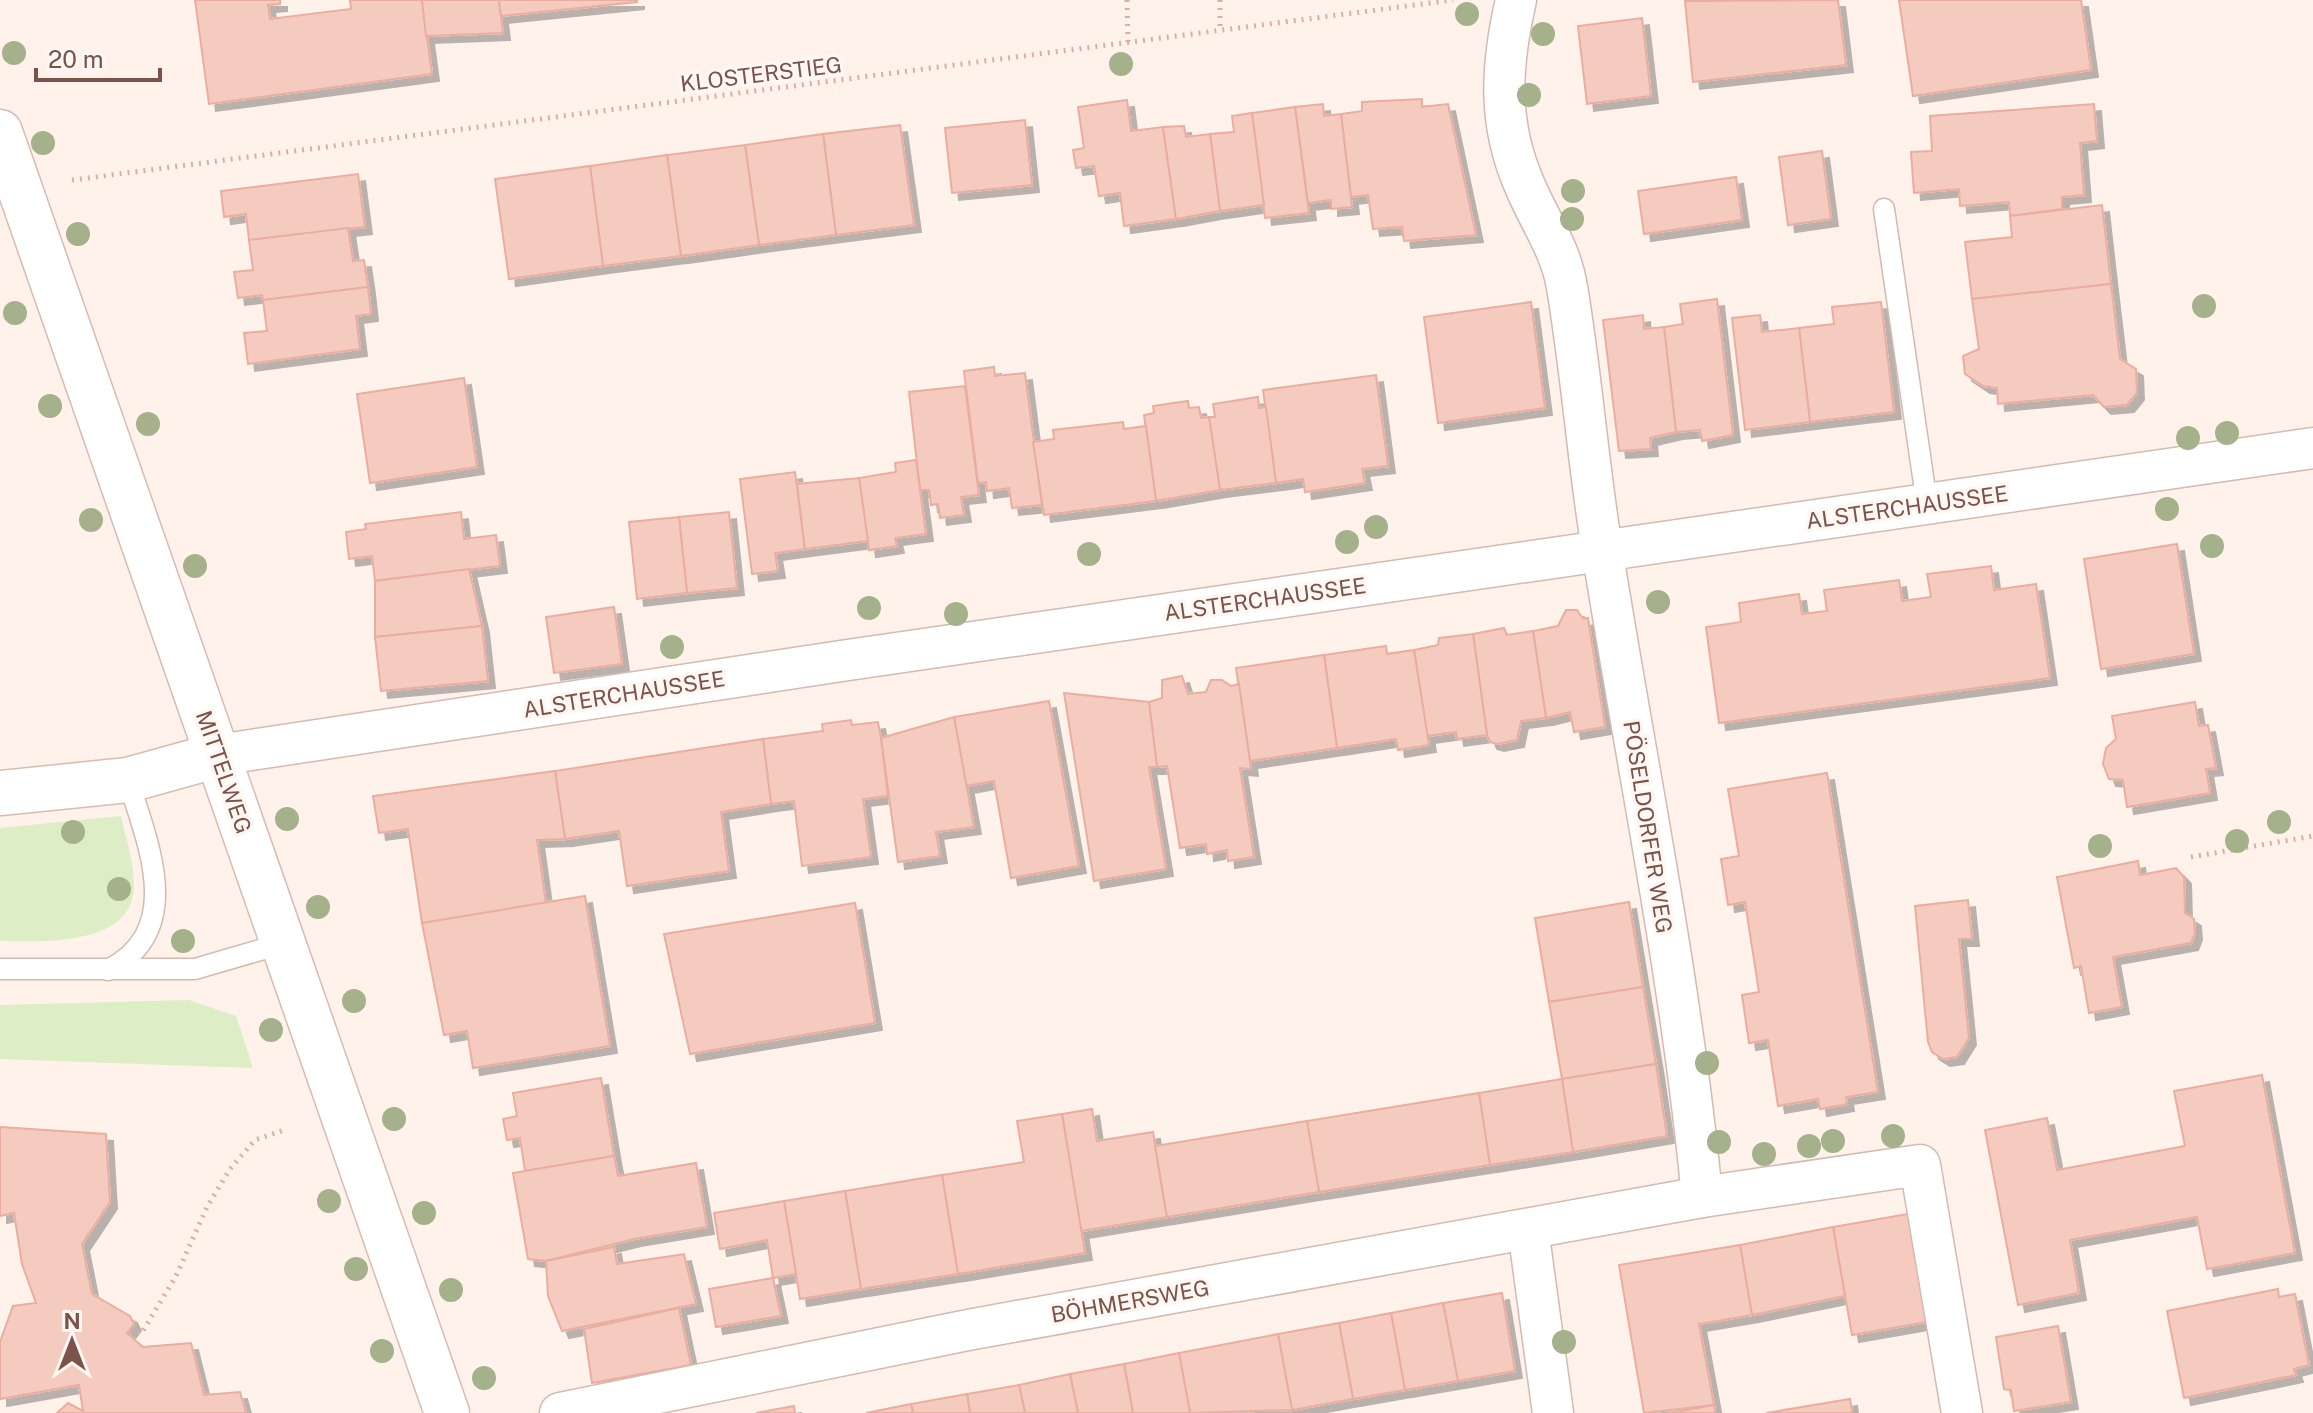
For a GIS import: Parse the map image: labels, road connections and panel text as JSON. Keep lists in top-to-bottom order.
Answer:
{
  "streets": {
    "street": [
      "ALSTERCHAUSSEE",
      "MITTELWEG",
      "PÖSELDORFER WEG",
      "BÖHMERSWEG"
    ],
    "path": ["KLOSTERSTIEG"]
  },
  "crossings": [
    ["ALSTERCHAUSSEE", "MITTELWEG"],
    ["ALSTERCHAUSSEE", "PÖSELDORFER WEG"],
    ["PÖSELDORFER WEG", "BÖHMERSWEG"]
  ],
  "scale_bar": "20 m",
  "north": "top"
}
